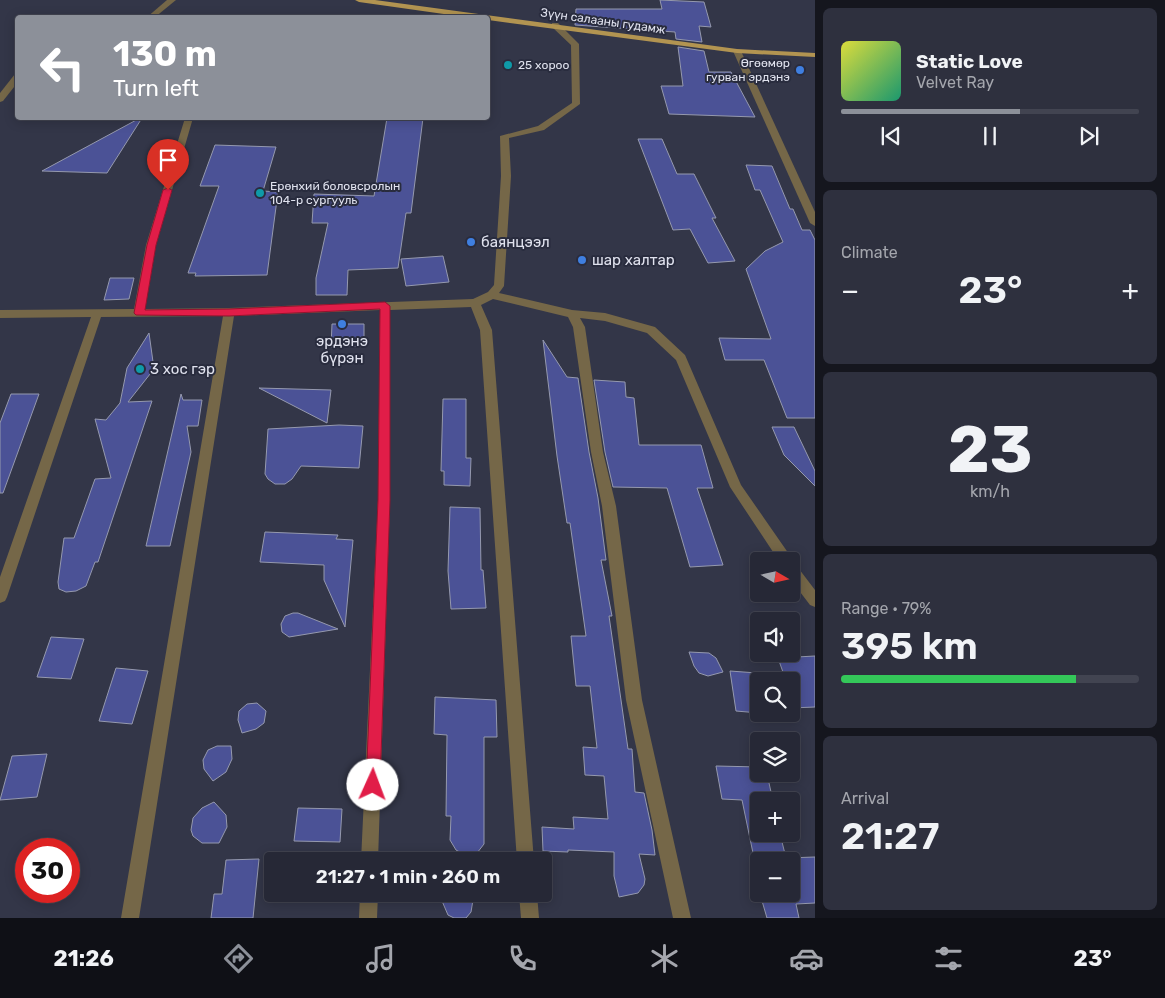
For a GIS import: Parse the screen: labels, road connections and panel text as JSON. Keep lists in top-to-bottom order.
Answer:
{
  "streets": {
    "main road": ["Зүүн салааны гудамж"]
  },
  "places": [
    "25 хороо",
    "Өгөөмөр гурван эрдэнэ",
    "Ерөнхий боловсролын 104-р сургууль",
    "баянцээл",
    "шар халтар",
    "эрдэнэ бүрэн",
    "3 хос гэр"
  ],
  "north": "right",
  "page": {
    "turn": ["130 m", "Turn left"],
    "song": ["Static Love", "Velvet Ray"],
    "tile": [
      "Climate",
      ["23", "km/h"],
      ["Range · 79%", "395 km"],
      ["Arrival", "21:27"]
    ],
    "heat": ["−", "23°", "+"],
    "map_buttons": ["+", "−"],
    "limit": "30",
    "trip": "21:27 · 1 min · 260 m",
    "tabs": ["21:26", "23°"]
  }
}
